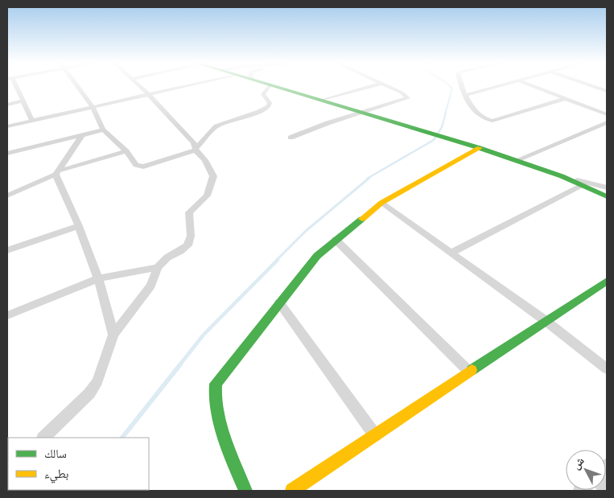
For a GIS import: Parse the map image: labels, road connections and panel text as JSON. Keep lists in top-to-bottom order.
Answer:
{
  "legend": ["سالك", "بطيء"],
  "north": "top left"
}
